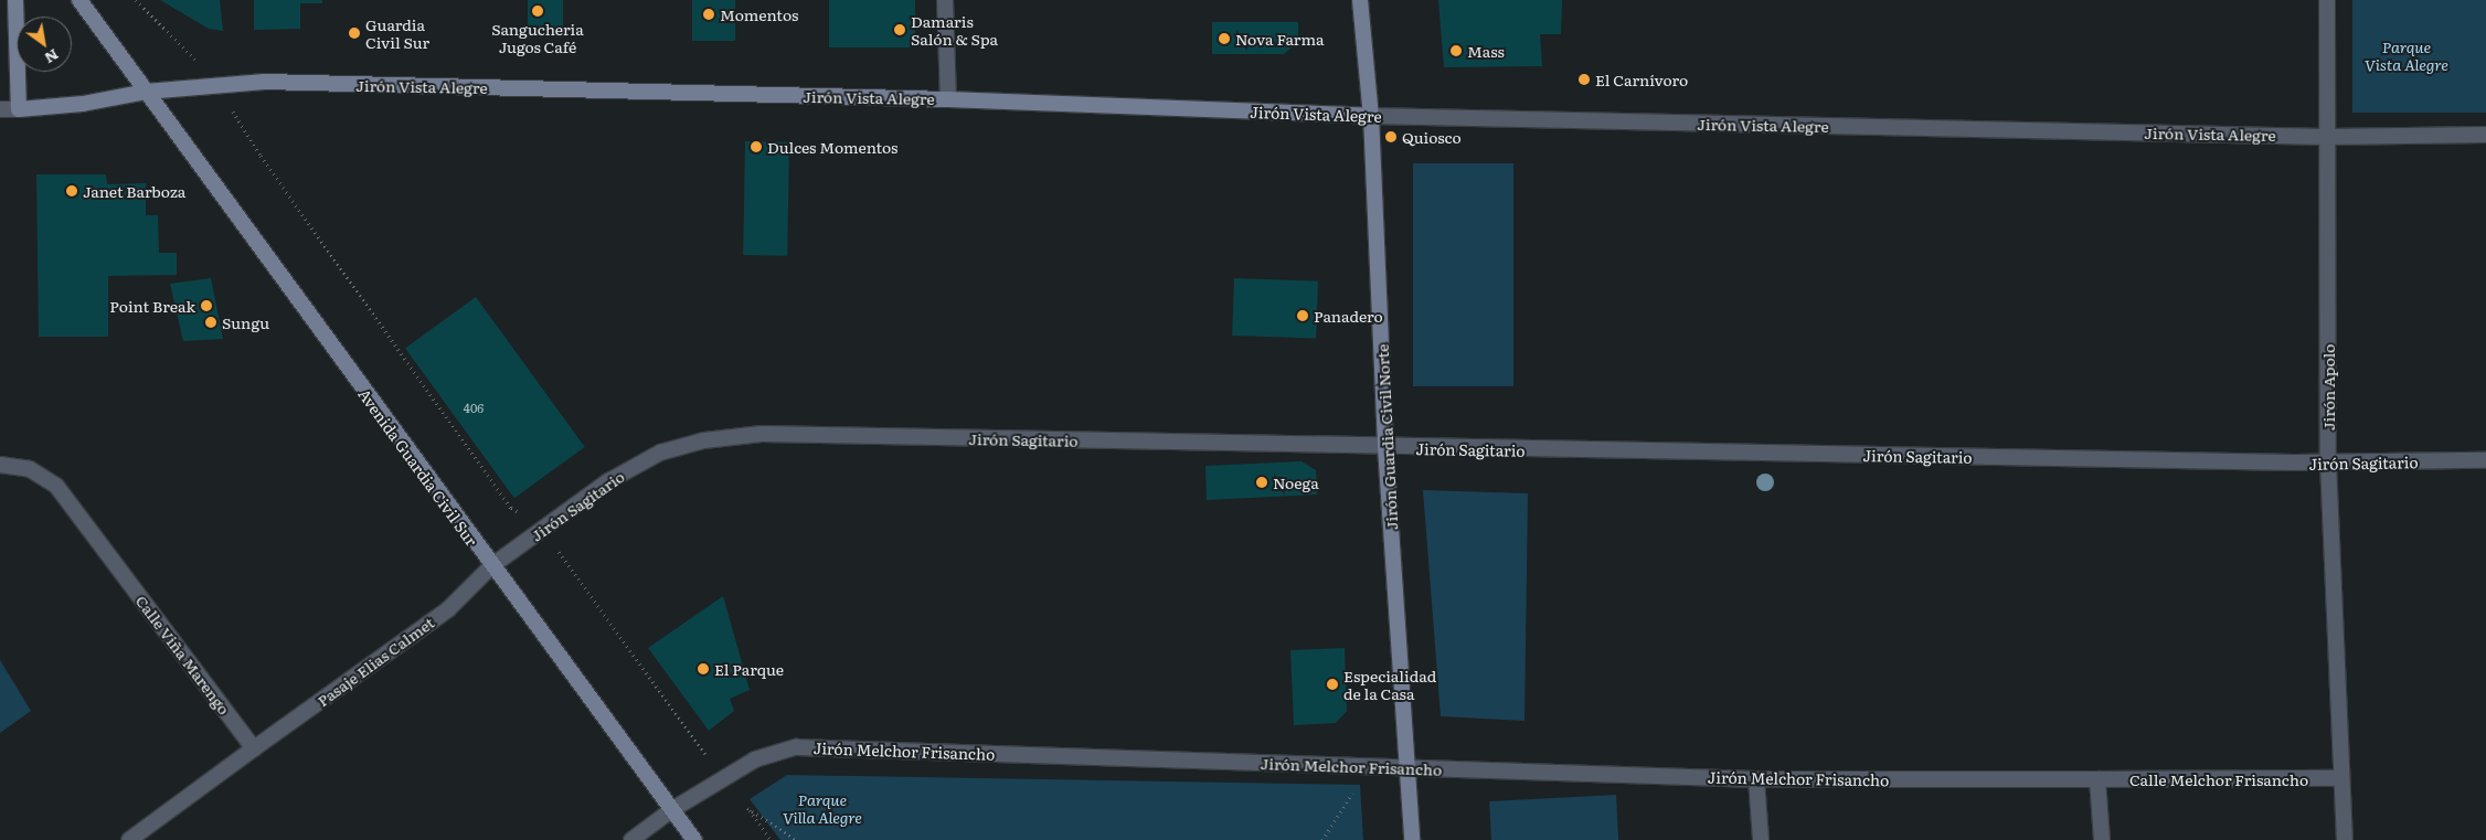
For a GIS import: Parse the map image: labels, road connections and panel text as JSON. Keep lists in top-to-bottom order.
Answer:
{
  "streets": {
    "main road": ["Jirón Vista Alegre", "Jirón Guardia Civil Norte", "Avenida Guardia Civil Sur"],
    "street": [
      "Jirón Apolo",
      "Jirón Sagitario",
      "Calle Viña Marengo",
      "Pasaje Elias Calmet",
      "Jirón Melchor Frisancho",
      "Calle Melchor Frisancho"
    ]
  },
  "crossings": [
    ["Jirón Vista Alegre", "Jirón Apolo"],
    ["Jirón Vista Alegre", "Jirón Guardia Civil Norte"],
    ["Jirón Vista Alegre", "Avenida Guardia Civil Sur"],
    ["Jirón Apolo", "Jirón Sagitario"],
    ["Jirón Apolo", "Calle Melchor Frisancho"],
    ["Jirón Guardia Civil Norte", "Jirón Sagitario"],
    ["Jirón Guardia Civil Norte", "Jirón Melchor Frisancho"],
    ["Jirón Sagitario", "Avenida Guardia Civil Sur"],
    ["Jirón Sagitario", "Pasaje Elias Calmet"],
    ["Avenida Guardia Civil Sur", "Pasaje Elias Calmet"],
    ["Avenida Guardia Civil Sur", "Jirón Melchor Frisancho"],
    ["Calle Viña Marengo", "Pasaje Elias Calmet"],
    ["Jirón Melchor Frisancho", "Calle Melchor Frisancho"]
  ],
  "parks": ["Parque Vista Alegre", "Parque Villa Alegre"],
  "places": [
    "Sangucheria Jugos Café",
    "Momentos",
    "Damaris Salón & Spa",
    "Guardia Civil Sur",
    "Nova Farma",
    "Mass",
    "El Carnívoro",
    "Quiosco",
    "Dulces Momentos",
    "Janet Barboza",
    "Point Break",
    "Panadero",
    "Sungu",
    "Noega",
    "El Parque",
    "Especialidad de la Casa"
  ],
  "house_numbers": ["406"],
  "north": "bottom right"
}
